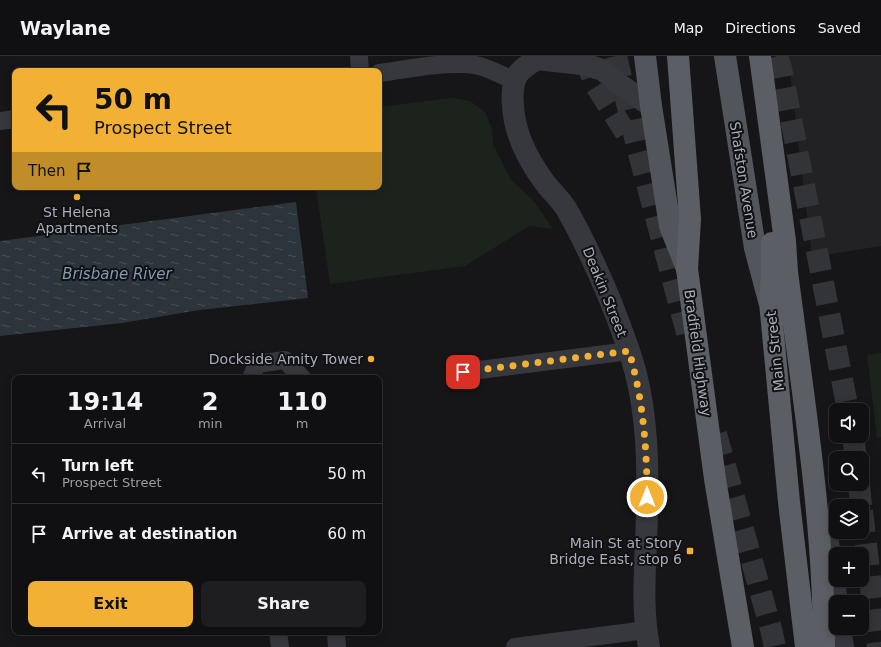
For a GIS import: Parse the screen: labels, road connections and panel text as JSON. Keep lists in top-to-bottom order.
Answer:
{
  "streets": {
    "highway": ["Main Street", "Bradfield Highway"],
    "main road": ["Shafston Avenue"],
    "street": ["Deakin Street"]
  },
  "crossings": [
    ["Shafston Avenue", "Main Street"]
  ],
  "water": ["Brisbane River"],
  "places": {
    "other": ["St Helena Apartments", "Dockside Amity Tower"],
    "transit": ["Main St at Story Bridge East, stop 6"]
  },
  "page": {
    "header": "Waylane",
    "nav": ["Map", "Directions", "Saved"],
    "turn": ["50 m", "Prospect Street"],
    "then": "Then",
    "eta": [
      "19:14",
      "Arrival",
      "2",
      "min",
      "110",
      "m"
    ],
    "map_buttons": ["+", "−"],
    "list": [
      {
        "name": "Turn left",
        "note": "Prospect Street",
        "value": "50 m"
      },
      {
        "name": "Arrive at destination",
        "value": "60 m"
      }
    ],
    "buttons": ["Exit", "Share"]
  }
}
